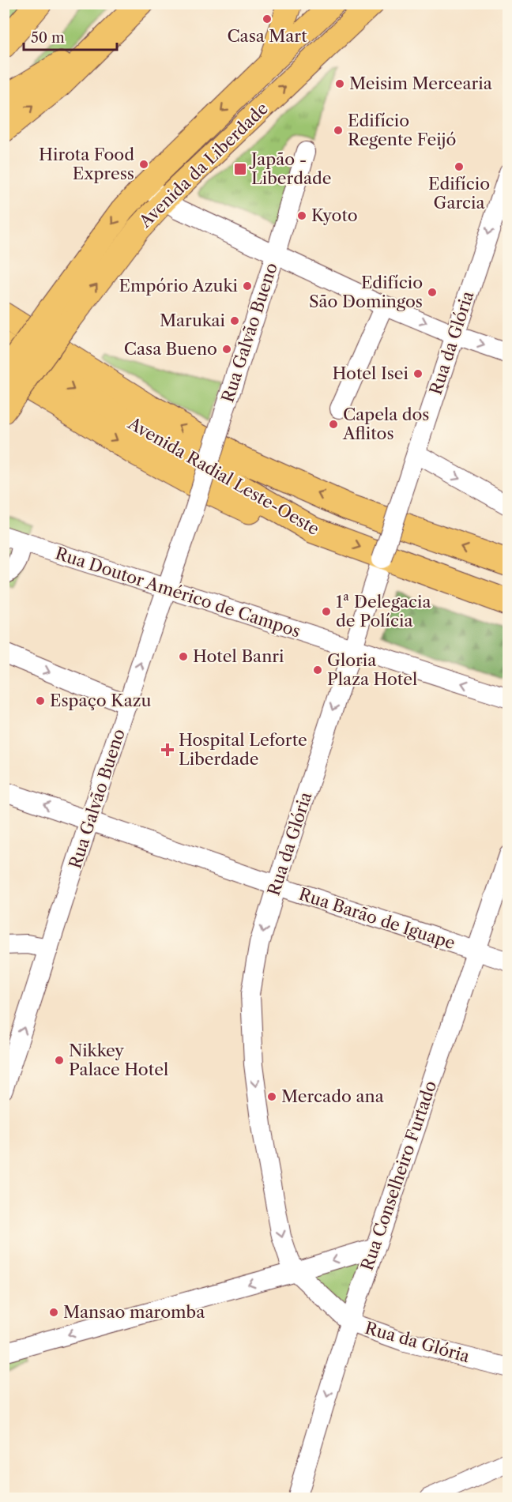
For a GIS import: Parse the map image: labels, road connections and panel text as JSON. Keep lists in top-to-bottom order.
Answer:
{
  "streets": {
    "highway": ["Avenida Radial Leste-Oeste"],
    "main road": ["Avenida da Liberdade"],
    "street": [
      "Rua Galvão Bueno",
      "Rua da Glória",
      "Rua Doutor Américo de Campos",
      "Rua Barão de Iguape",
      "Rua Conselheiro Furtado"
    ]
  },
  "crossings": [
    ["Rua Galvão Bueno", "Rua Doutor Américo de Campos"],
    ["Rua Galvão Bueno", "Rua Barão de Iguape"],
    ["Rua da Glória", "Rua Doutor Américo de Campos"],
    ["Rua da Glória", "Rua Barão de Iguape"],
    ["Rua da Glória", "Rua Conselheiro Furtado"],
    ["Rua Barão de Iguape", "Rua Conselheiro Furtado"]
  ],
  "one_way": ["Rua da Glória"],
  "places": {
    "other": [
      "Casa Mart",
      "Meisim Mercearia",
      "Edifício Regente Feijó",
      "Hirota Food Express",
      "Edifício Garcia",
      "Kyoto",
      "Empório Azuki",
      "Edifício São Domingos",
      "Marukai",
      "Casa Bueno",
      "Hotel Isei",
      "Capela dos Aflitos",
      "1ª Delegacia de Polícia",
      "Hotel Banri",
      "Gloria Plaza Hotel",
      "Espaço Kazu",
      "Nikkey Palace Hotel",
      "Mercado ana",
      "Mansao maromba"
    ],
    "transit": ["Japão - Liberdade"],
    "health": ["Hospital Leforte Liberdade"]
  },
  "scale_bar": "50 m"
}
